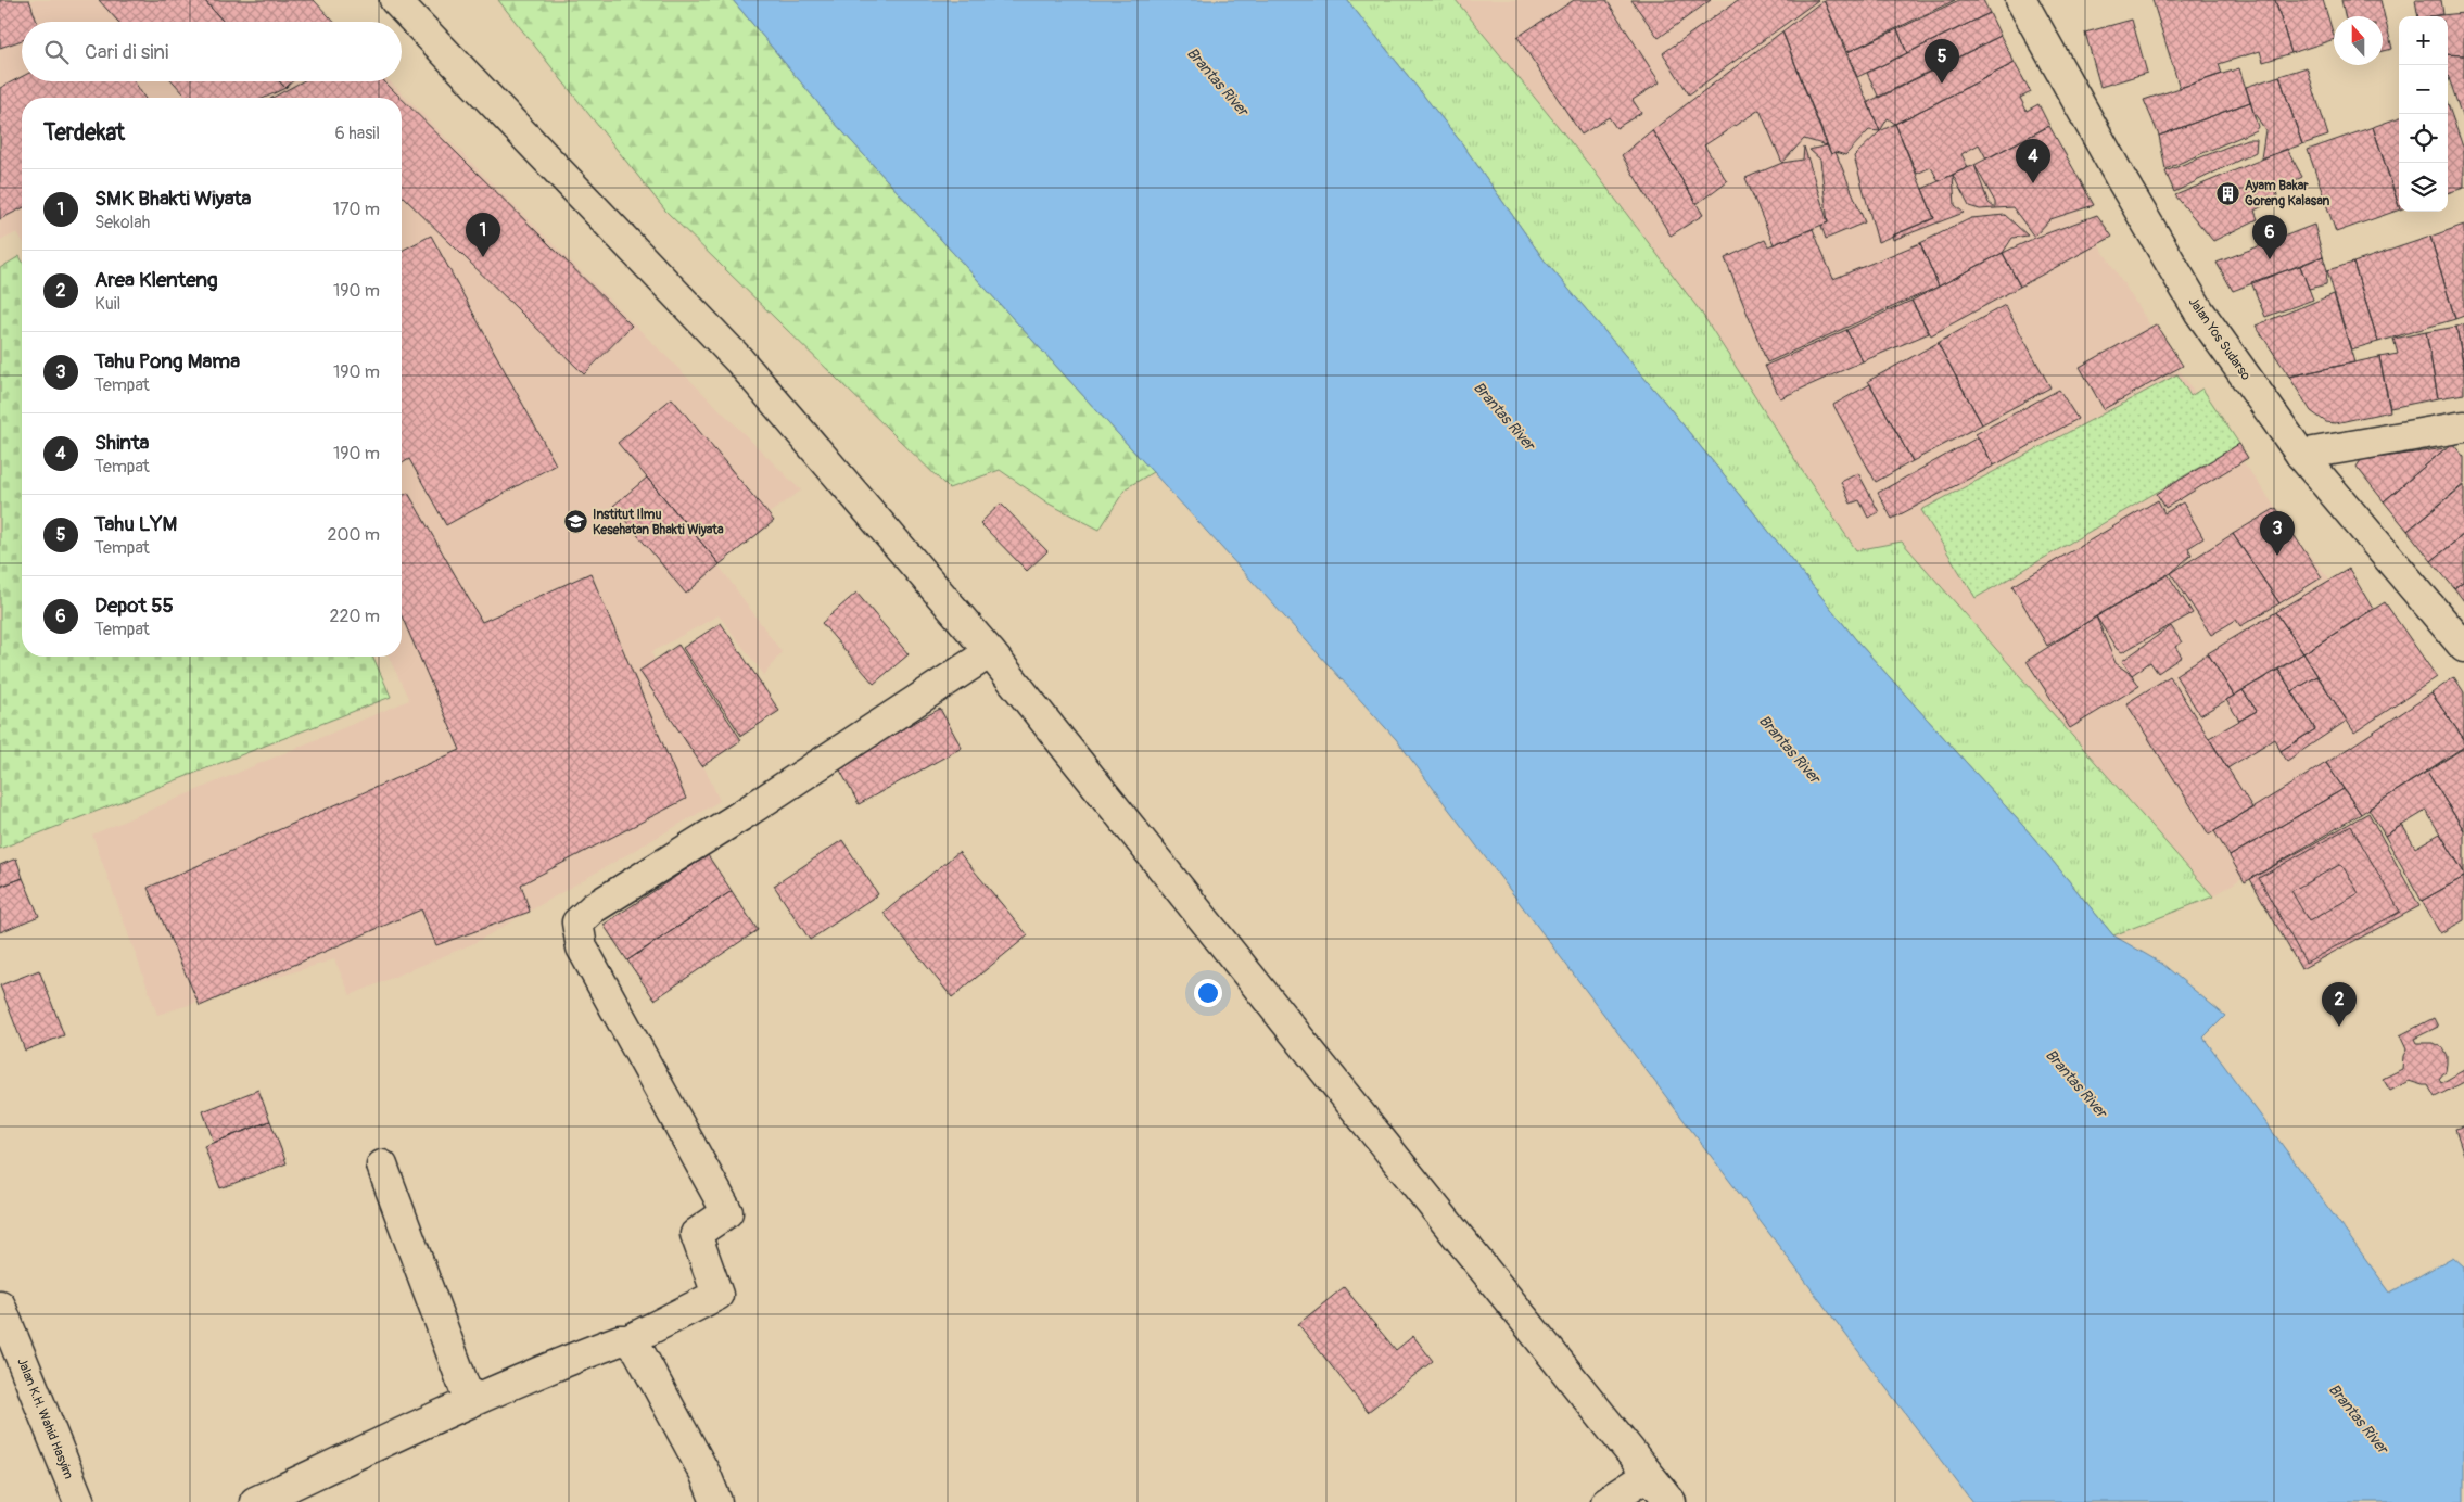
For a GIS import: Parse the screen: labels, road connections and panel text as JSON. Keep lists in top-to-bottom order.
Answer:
{
  "streets": {
    "street": ["Jalan Yos Sudarso", "Jalan K.H. Wahid Hasyim"]
  },
  "water": ["Brantas River"],
  "places": {
    "building": ["Ayam Bakar Goreng Kalasan"],
    "school or university": ["Institut Ilmu Kesehatan Bhakti Wiyata"]
  },
  "north": "top",
  "page": {
    "map_buttons": ["+", "−"],
    "search": "Cari di sini",
    "pins": [
      "5",
      "4",
      "1",
      "6",
      "3",
      "2"
    ],
    "heading": ["Terdekat", "6 hasil"],
    "list": [
      {
        "mark": "1",
        "name": "SMK Bhakti Wiyata",
        "note": "Sekolah",
        "value": "170 m"
      },
      {
        "mark": "2",
        "name": "Area Klenteng",
        "note": "Kuil",
        "value": "190 m"
      },
      {
        "mark": "3",
        "name": "Tahu Pong Mama",
        "note": "Tempat",
        "value": "190 m"
      },
      {
        "mark": "4",
        "name": "Shinta",
        "note": "Tempat",
        "value": "190 m"
      },
      {
        "mark": "5",
        "name": "Tahu LYM",
        "note": "Tempat",
        "value": "200 m"
      },
      {
        "mark": "6",
        "name": "Depot 55",
        "note": "Tempat",
        "value": "220 m"
      }
    ]
  }
}
